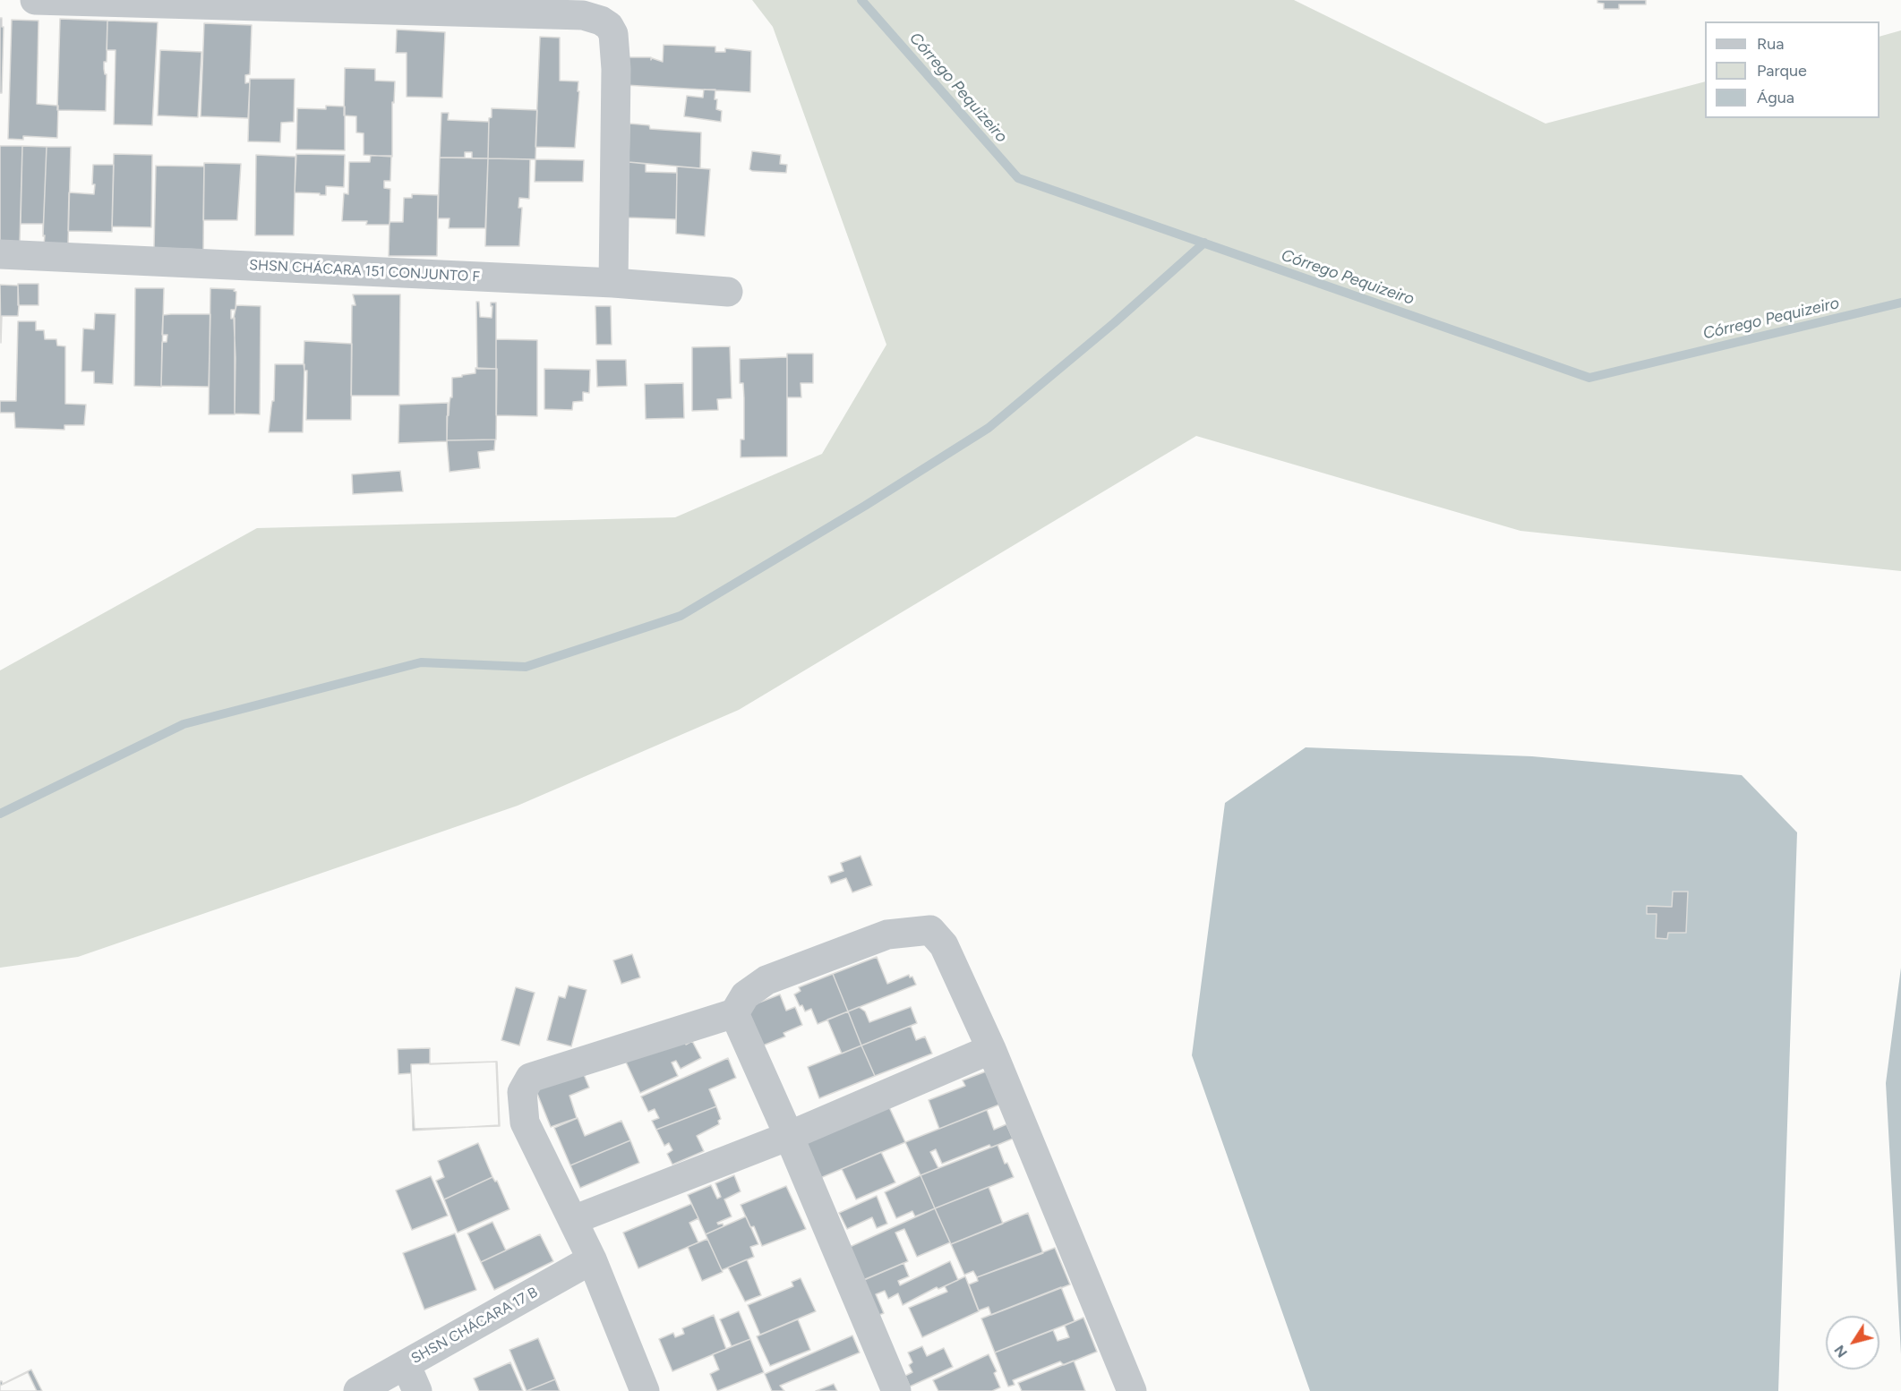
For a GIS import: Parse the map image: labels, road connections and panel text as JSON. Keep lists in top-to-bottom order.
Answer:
{
  "streets": {
    "street": ["SHSN CHÁCARA 151 CONJUNTO F", "SHSN CHÁCARA 17 B"]
  },
  "water": ["Córrego Pequizeiro"],
  "legend": ["Rua", "Parque", "Água"],
  "north": "bottom left"
}
